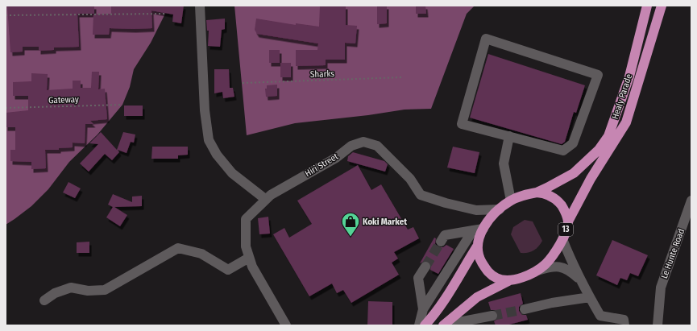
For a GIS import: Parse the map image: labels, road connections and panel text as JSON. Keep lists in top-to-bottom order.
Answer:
{
  "streets": {
    "highway": ["Healy Parade", "13"],
    "street": ["Hiri Street", "Le Hunte Road"],
    "path": ["Sharks", "Gateway"]
  },
  "crossings": [
    ["Healy Parade", "Hiri Street"],
    ["Healy Parade", "13"],
    ["Hiri Street", "13"]
  ],
  "places": {
    "shop": ["Koki Market"]
  }
}
